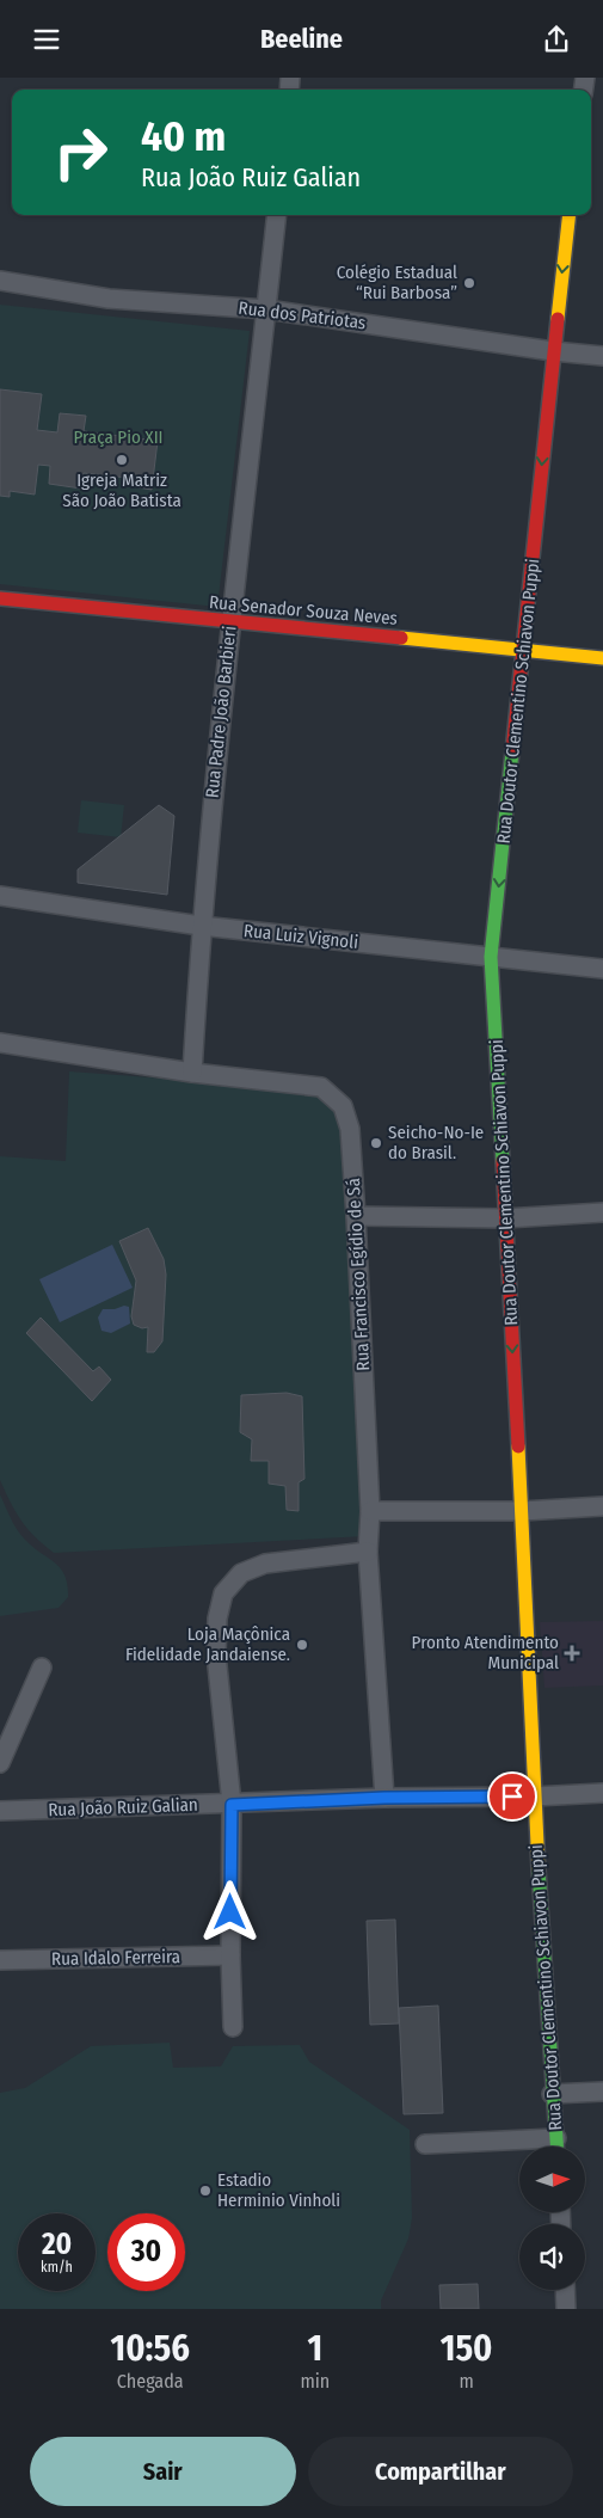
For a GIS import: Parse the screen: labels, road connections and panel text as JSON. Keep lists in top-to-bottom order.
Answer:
{
  "streets": {
    "street": [
      "Rua dos Patriotas",
      "Rua Senador Souza Neves",
      "Rua Doutor Clementino Schiavon Puppi",
      "Rua Padre João Barbieri",
      "Rua Luiz Vignoli",
      "Rua Francisco Egídio de Sá",
      "Rua João Ruiz Galian",
      "Rua Idalo Ferreira"
    ]
  },
  "crossings": [
    ["Rua dos Patriotas", "Rua Doutor Clementino Schiavon Puppi"],
    ["Rua dos Patriotas", "Rua Padre João Barbieri"],
    ["Rua Senador Souza Neves", "Rua Doutor Clementino Schiavon Puppi"],
    ["Rua Senador Souza Neves", "Rua Padre João Barbieri"],
    ["Rua Doutor Clementino Schiavon Puppi", "Rua Luiz Vignoli"],
    ["Rua Doutor Clementino Schiavon Puppi", "Rua João Ruiz Galian"],
    ["Rua Padre João Barbieri", "Rua Luiz Vignoli"],
    ["Rua Padre João Barbieri", "Rua Francisco Egídio de Sá"],
    ["Rua Francisco Egídio de Sá", "Rua João Ruiz Galian"]
  ],
  "one_way": ["Rua Doutor Clementino Schiavon Puppi"],
  "parks": ["Praça Pio XII"],
  "places": {
    "other": [
      "Colégio Estadual “Rui Barbosa”",
      "Igreja Matriz São João Batista",
      "Seicho-No-Ie do Brasil.",
      "Loja Maçônica Fidelidade Jandaiense.",
      "Estadio Herminio Vinholi"
    ],
    "health": ["Pronto Atendimento Municipal"]
  },
  "north": "right",
  "page": {
    "header": "Beeline",
    "turn": ["40 m", "Rua João Ruiz Galian"],
    "speed": "20 km/h",
    "limit": "30",
    "eta": [
      "10:56",
      "Chegada",
      "1",
      "min",
      "150",
      "m"
    ],
    "buttons": ["Sair", "Compartilhar"]
  }
}
